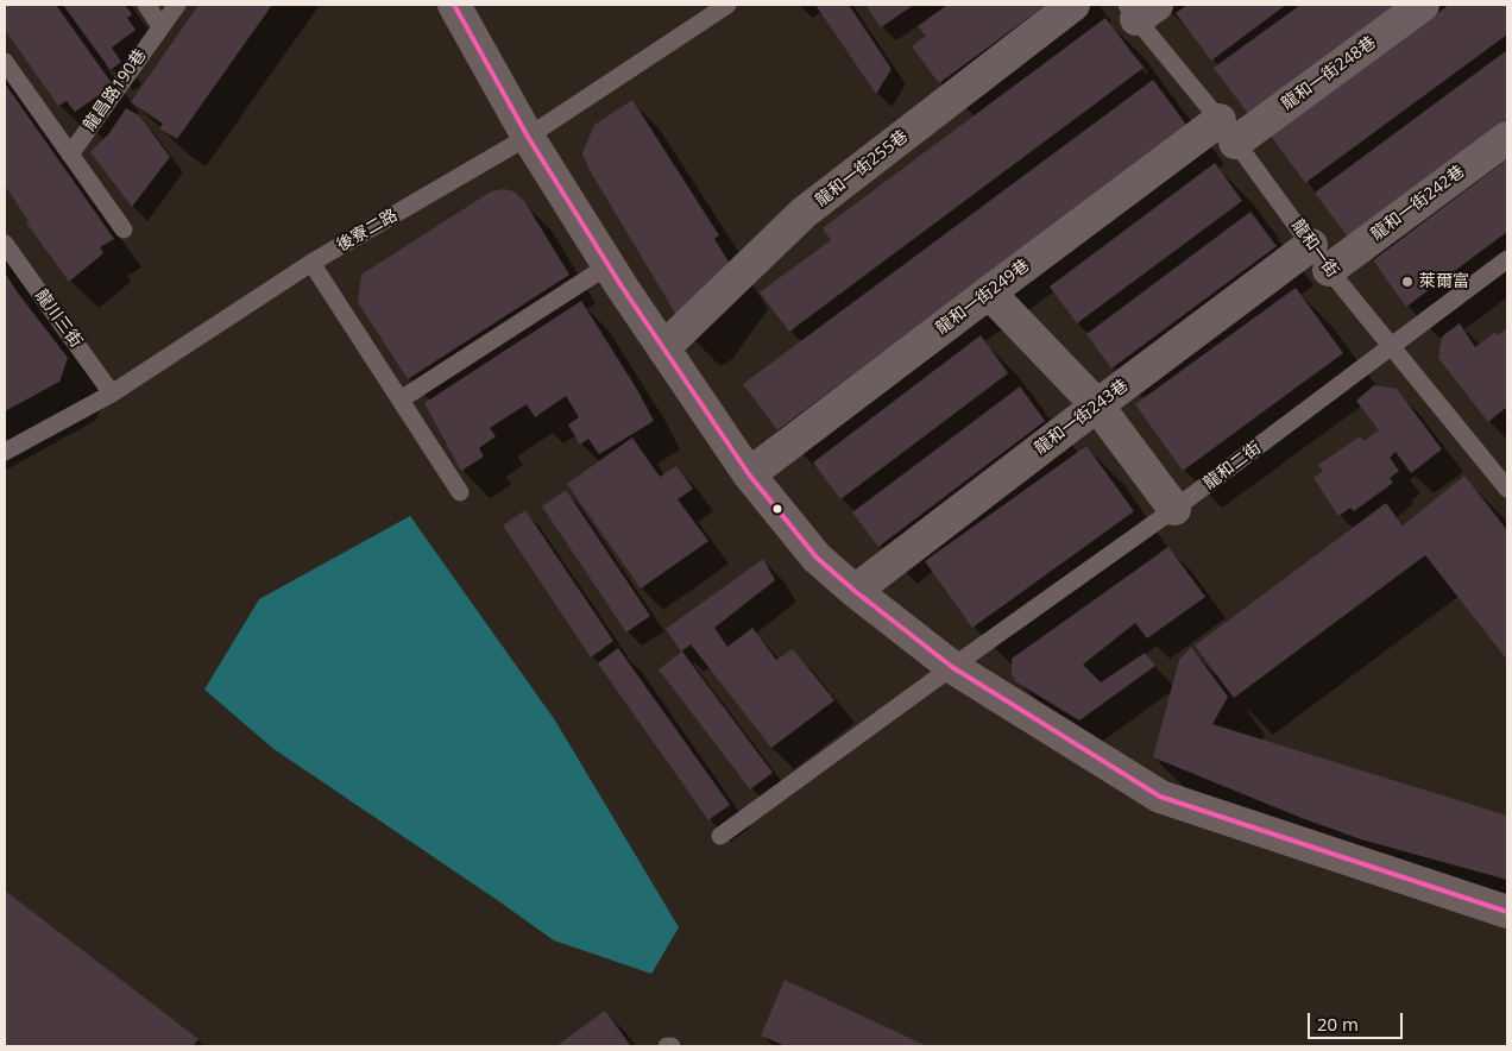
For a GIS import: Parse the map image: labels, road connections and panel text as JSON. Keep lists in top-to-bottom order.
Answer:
{
  "streets": {
    "street": [
      "龍和一街248巷",
      "龍和一街255巷",
      "龍和一街242巷",
      "龍和一街249巷",
      "龍和一街243巷"
    ],
    "lane": [
      "龍昌路190巷",
      "後寮二路",
      "龍和一街",
      "龍川三街",
      "龍和二街"
    ]
  },
  "crossings": [
    ["龍和一街248巷", "龍和一街"],
    ["龍和一街248巷", "龍和一街249巷"],
    ["龍和一街242巷", "龍和一街"],
    ["龍和一街242巷", "龍和一街243巷"],
    ["後寮二路", "龍川三街"],
    ["龍和一街", "龍和一街249巷"],
    ["龍和一街", "龍和一街243巷"],
    ["龍和一街", "龍和二街"]
  ],
  "places": ["萊爾富"],
  "scale_bar": "20 m"
}
